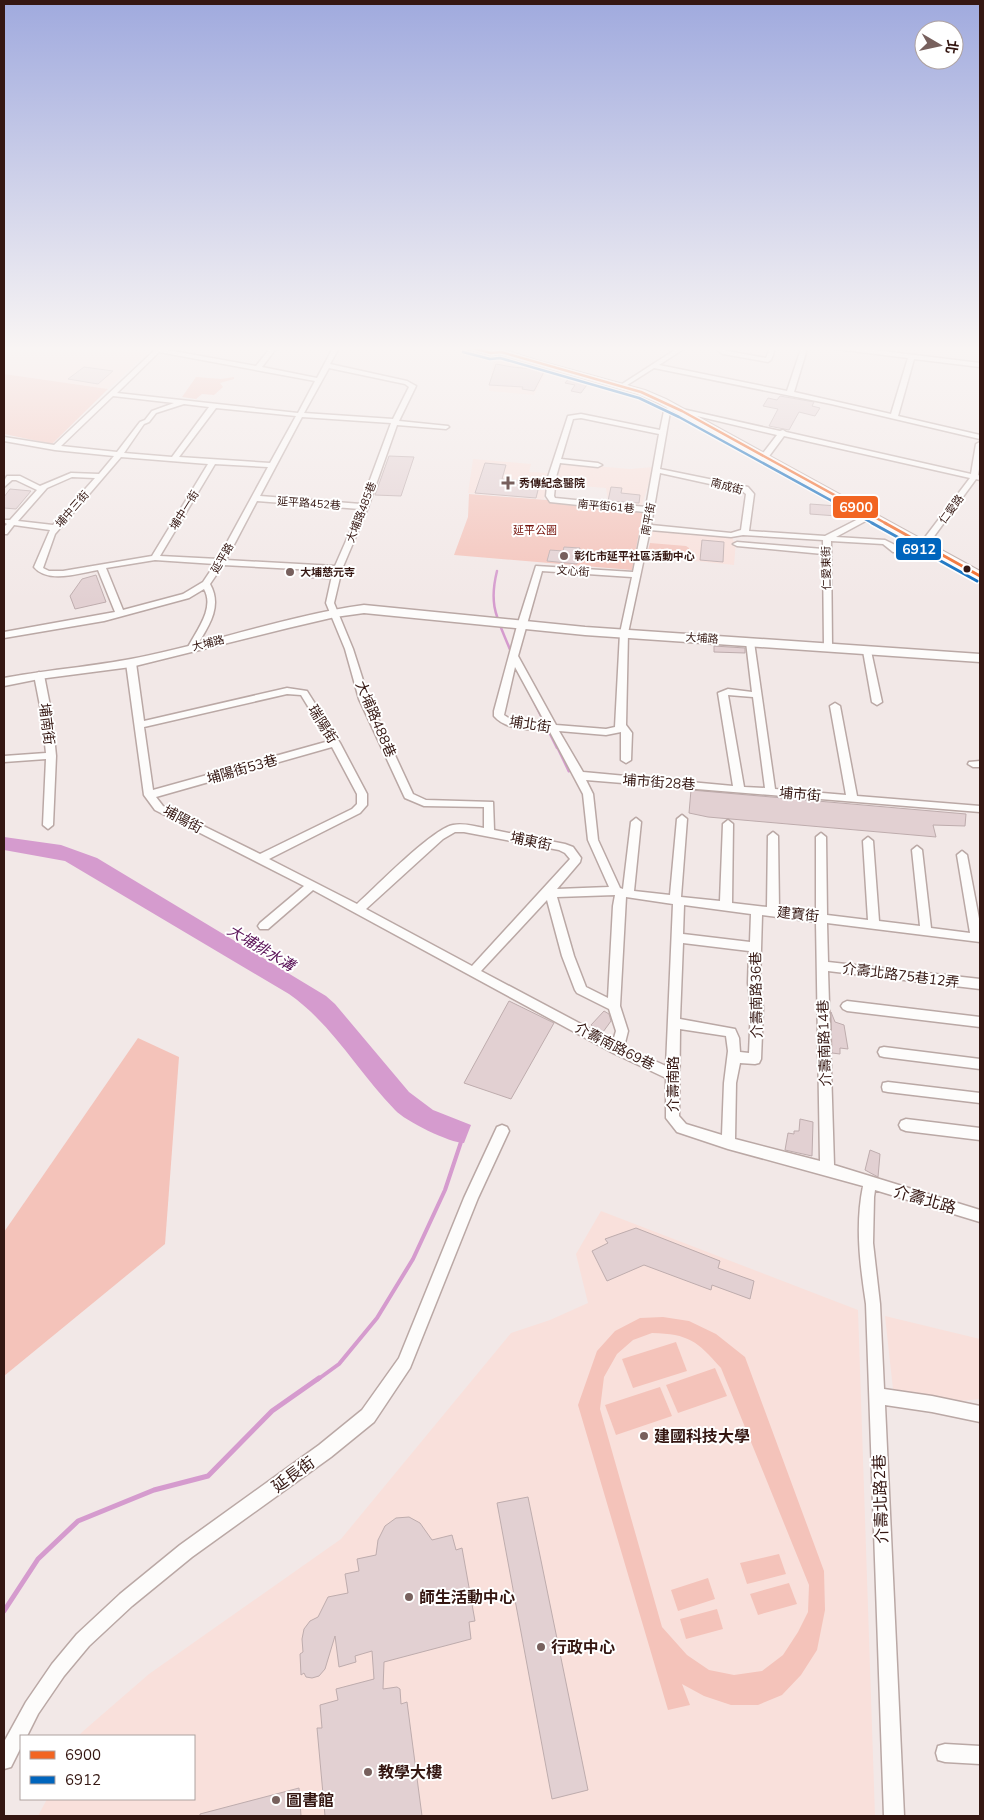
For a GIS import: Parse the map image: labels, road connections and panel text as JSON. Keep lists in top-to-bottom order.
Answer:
{
  "streets": {
    "main road": ["大埔路"],
    "street": [
      "南成街",
      "延平路452巷",
      "南平街61巷",
      "埔中三街",
      "仁愛路",
      "埔中一街",
      "大埔路485巷",
      "南平街",
      "延平路",
      "仁愛東街",
      "文心街",
      "大埔路488巷",
      "埔南街",
      "瑞陽街",
      "埔北街",
      "埔陽街53巷",
      "埔市街28巷",
      "埔市街",
      "埔陽街",
      "埔東街",
      "建寶街",
      "介壽北路75巷12弄",
      "介壽南路36巷",
      "介壽南路14巷",
      "介壽南路69巷",
      "介壽南路",
      "介壽北路",
      "延長街",
      "介壽北路2巷"
    ]
  },
  "crossings": [
    ["南成街", "南平街"],
    ["延平路452巷", "大埔路485巷"],
    ["延平路452巷", "延平路"],
    ["南平街61巷", "南平街"],
    ["埔中三街", "埔中一街"],
    ["埔中三街", "大埔路485巷"],
    ["埔中三街", "延平路"],
    ["大埔路485巷", "大埔路"],
    ["大埔路485巷", "大埔路488巷"],
    ["南平街", "文心街"],
    ["南平街", "大埔路"],
    ["仁愛東街", "大埔路"],
    ["文心街", "大埔路"],
    ["大埔路", "大埔路488巷"],
    ["大埔路", "埔南街"],
    ["大埔路", "埔市街"],
    ["大埔路488巷", "埔東街"],
    ["瑞陽街", "埔陽街53巷"],
    ["瑞陽街", "埔陽街"],
    ["埔陽街53巷", "埔陽街"],
    ["埔市街28巷", "埔市街"],
    ["埔陽街", "埔東街"],
    ["埔陽街", "介壽南路69巷"],
    ["建寶街", "介壽南路36巷"],
    ["建寶街", "介壽南路14巷"],
    ["建寶街", "介壽南路"],
    ["介壽北路75巷12弄", "介壽南路14巷"],
    ["介壽南路36巷", "介壽南路"],
    ["介壽南路14巷", "介壽南路"],
    ["介壽南路69巷", "介壽南路"],
    ["介壽南路", "介壽北路"],
    ["介壽南路", "介壽北路2巷"],
    ["介壽北路", "介壽北路2巷"]
  ],
  "water": ["大埔排水溝"],
  "parks": ["延平公園"],
  "places": {
    "health": ["秀傳紀念醫院"],
    "other": [
      "彰化市延平社區活動中心",
      "大埔慈元寺",
      "建國科技大學",
      "師生活動中心",
      "行政中心",
      "教學大樓",
      "圖書館"
    ]
  },
  "lines": ["transit line 6900", "transit line 6912"],
  "legend": ["6900", "6912"],
  "north": "right"
}
